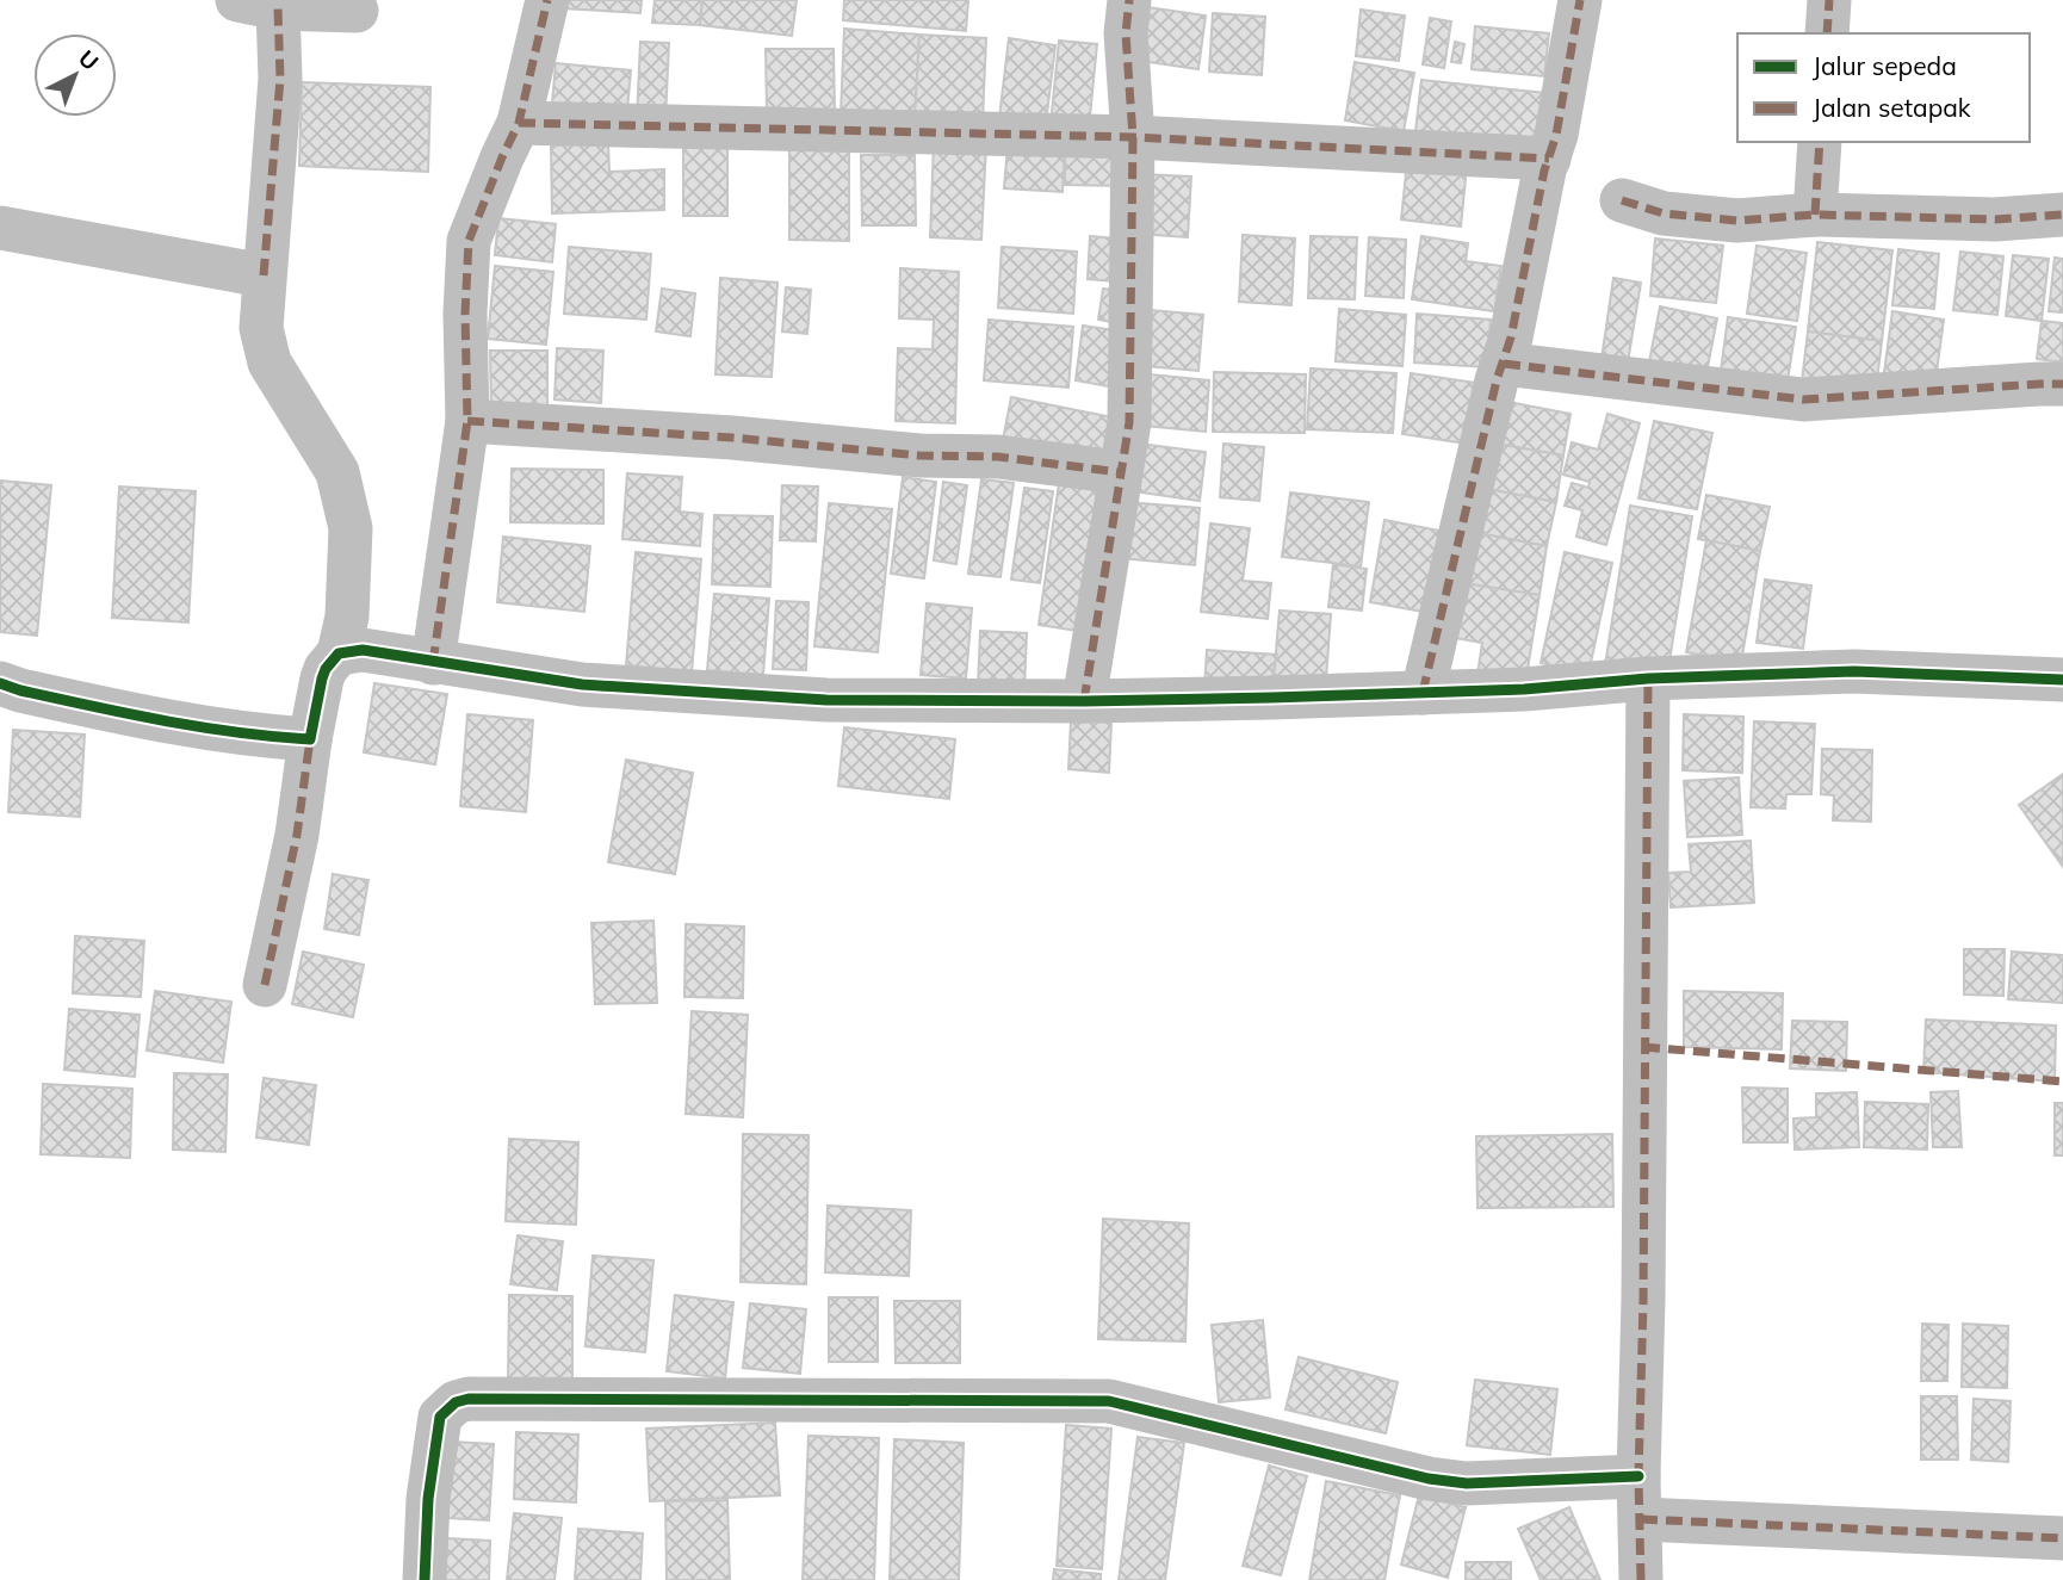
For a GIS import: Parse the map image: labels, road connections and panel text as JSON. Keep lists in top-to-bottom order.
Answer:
{
  "legend": ["Jalur sepeda", "Jalan setapak"],
  "north": "top right"
}
